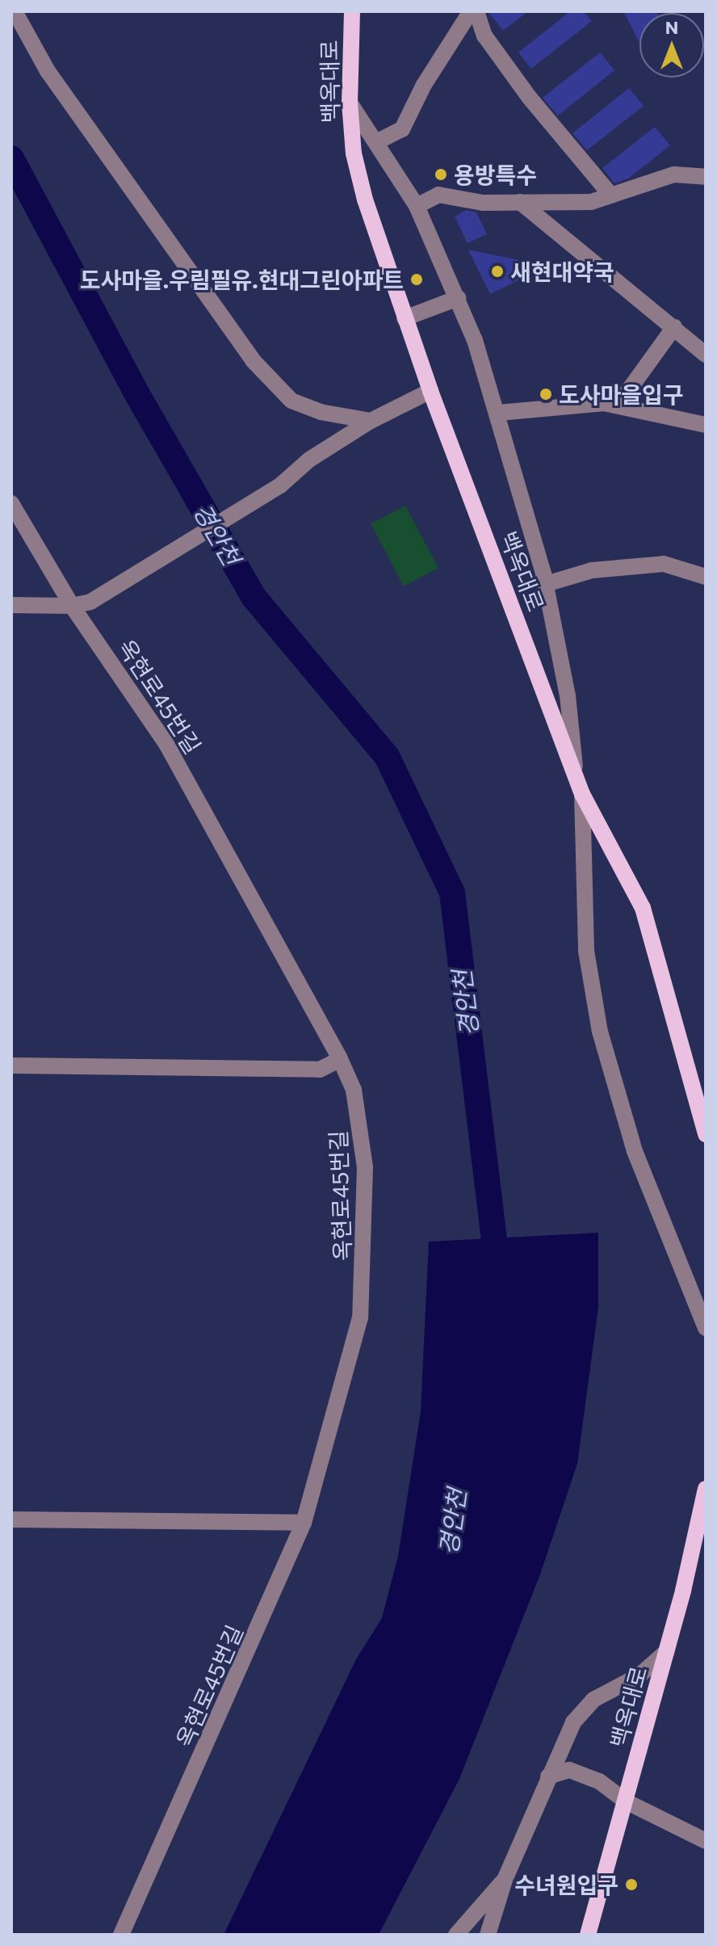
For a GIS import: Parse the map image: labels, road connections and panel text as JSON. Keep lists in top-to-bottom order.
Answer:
{
  "streets": {
    "main road": ["백옥대로"],
    "street": ["옥현로45번길"]
  },
  "water": ["경안천"],
  "places": [
    "용방특수",
    "새현대약국",
    "도사마을.우림필유.현대그린아파트",
    "도사마을입구",
    "수녀원입구"
  ],
  "north": "top"
}
